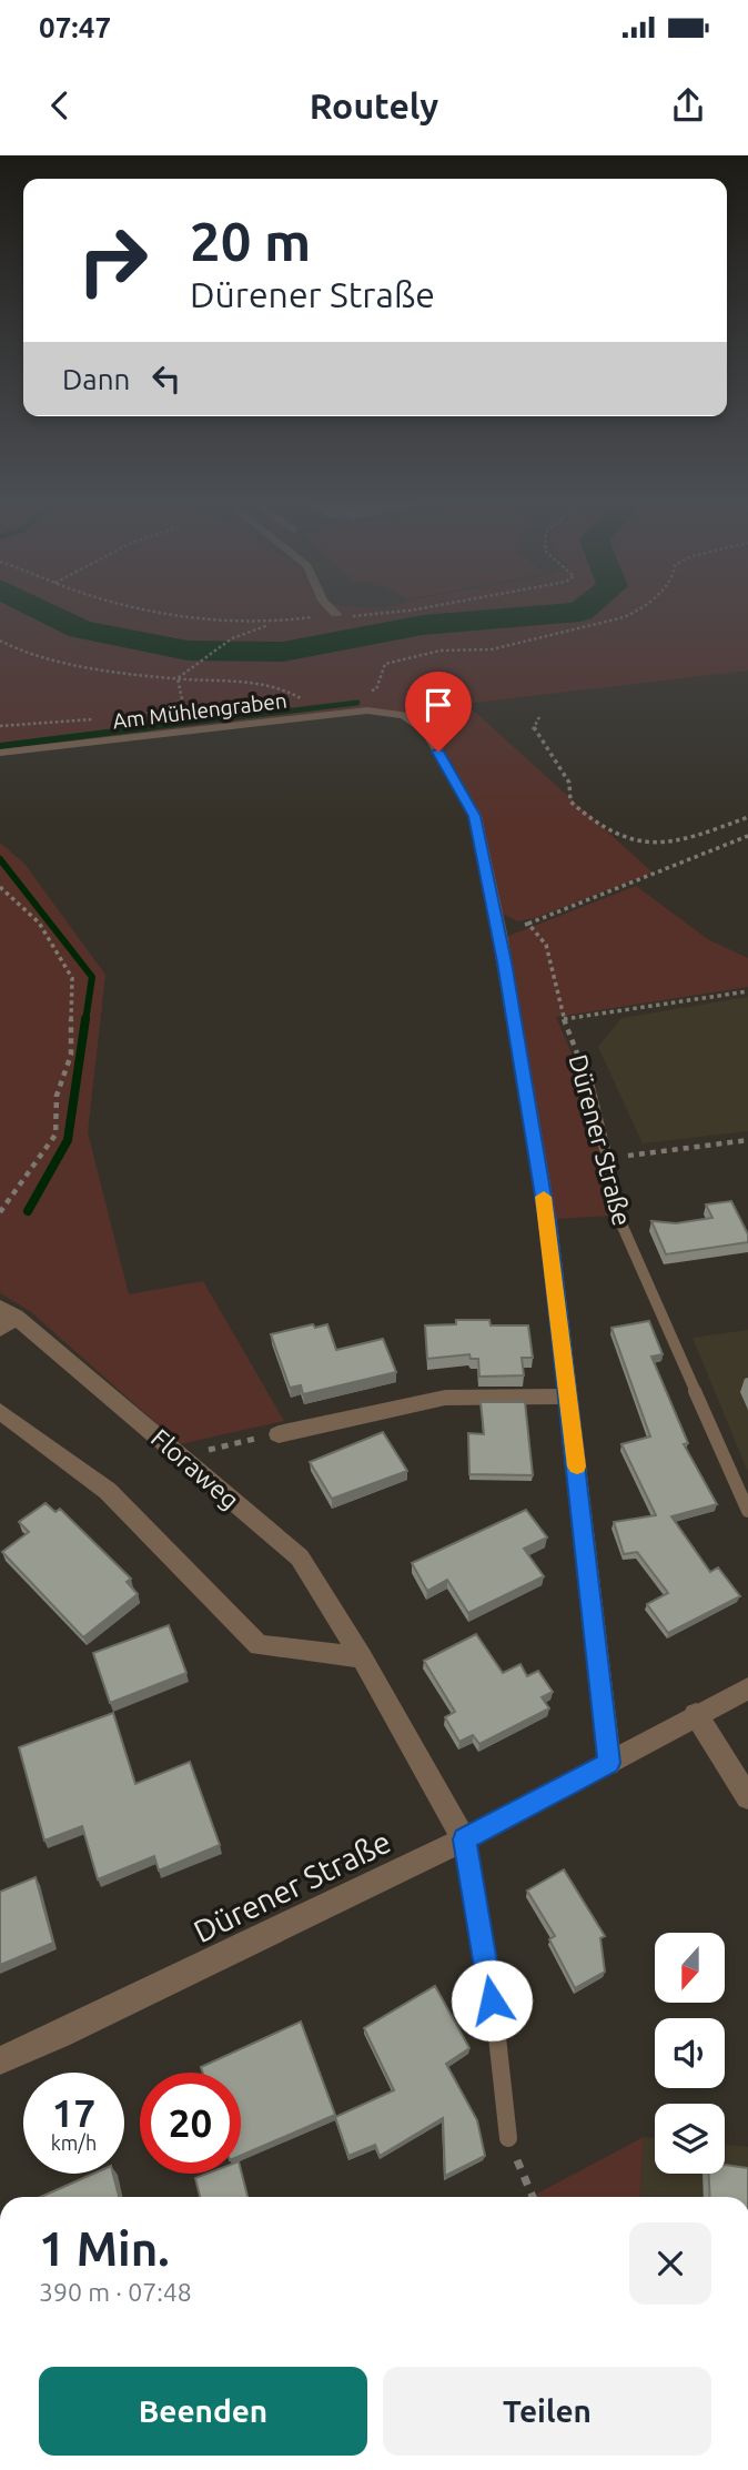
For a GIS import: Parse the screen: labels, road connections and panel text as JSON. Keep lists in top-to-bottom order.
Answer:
{
  "streets": {
    "street": ["Am Mühlengraben", "Dürener Straße", "Floraweg"]
  },
  "crossings": [
    ["Dürener Straße", "Floraweg"]
  ],
  "north": "bottom",
  "page": {
    "status": "07:47",
    "header": "Routely",
    "turn": ["20 m", "Dürener Straße"],
    "then": "Dann",
    "speed": "17 km/h",
    "limit": "20",
    "heading": ["1 Min.", "390 m · 07:48"],
    "buttons": ["Beenden", "Teilen"]
  }
}
